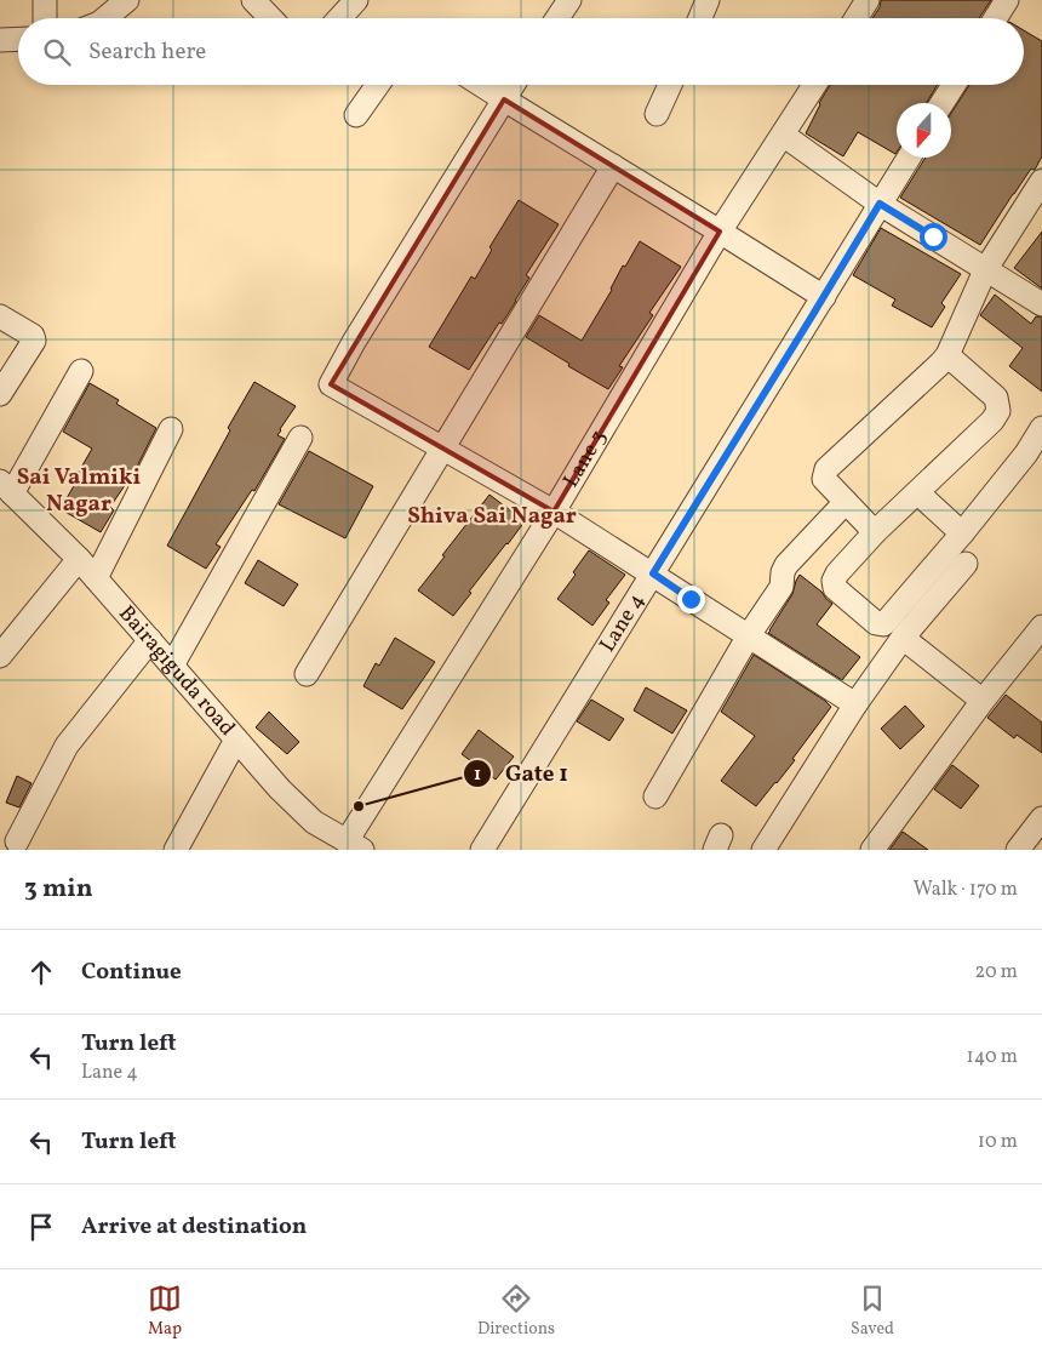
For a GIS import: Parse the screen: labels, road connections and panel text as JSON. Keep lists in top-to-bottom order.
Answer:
{
  "streets": {
    "street": ["Lane 3", "Lane 4", "Bairagiguda road"]
  },
  "crossings": [
    ["Lane 3", "Bairagiguda road"]
  ],
  "districts": ["Sai Valmiki Nagar", "Shiva Sai Nagar"],
  "places": ["Gate 1"],
  "north": "bottom",
  "page": {
    "search": "Search here",
    "heading": ["3 min", "Walk · 170 m"],
    "list": [
      ["Continue", "20 m"],
      ["Turn left", "Lane 4", "140 m"],
      ["Turn left", "10 m"],
      "Arrive at destination"
    ],
    "nav": ["Map", "Directions", "Saved"]
  }
}
